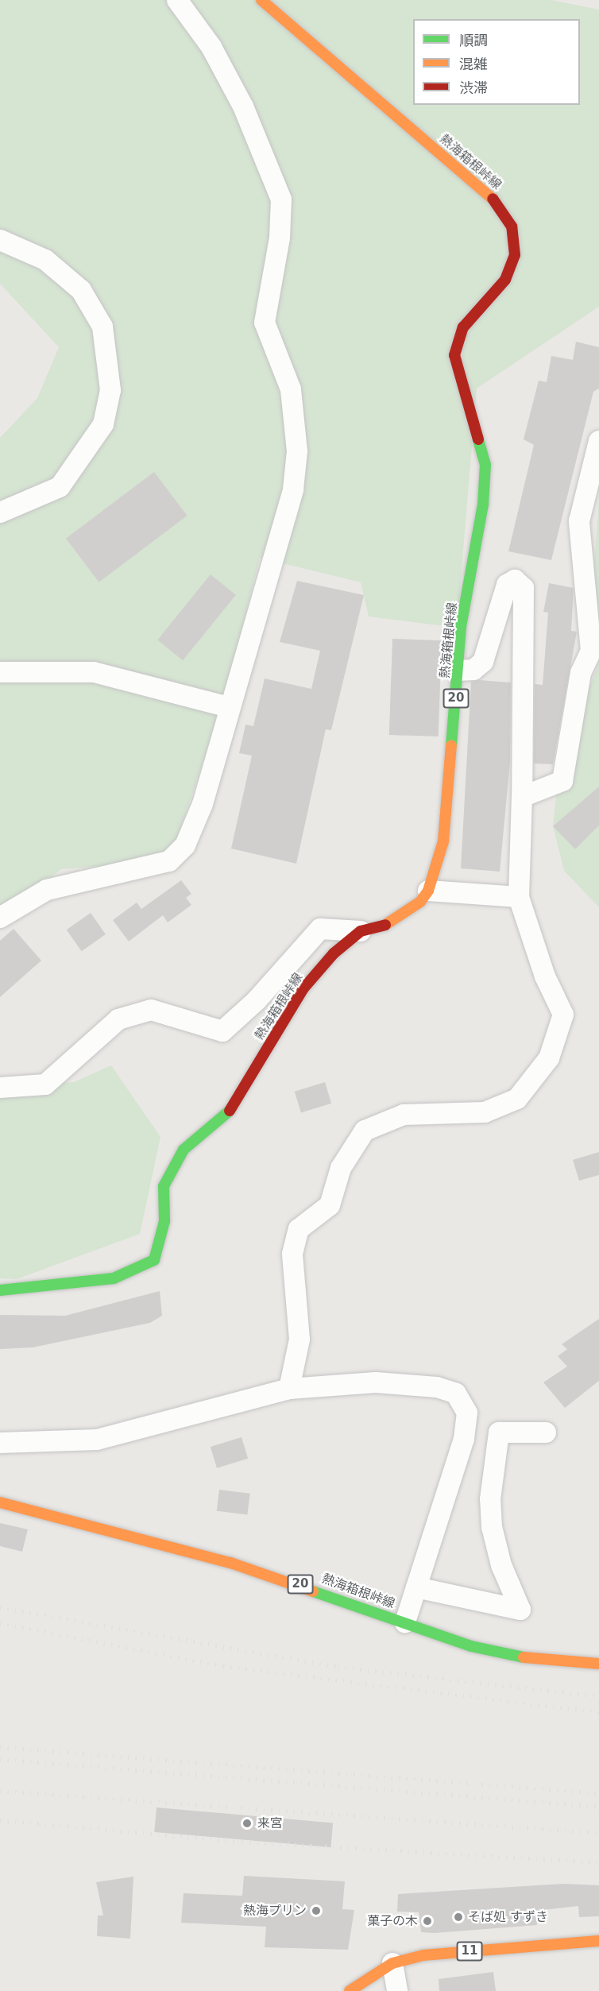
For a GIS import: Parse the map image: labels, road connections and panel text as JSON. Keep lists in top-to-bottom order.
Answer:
{
  "streets": {
    "main road": ["熱海箱根峠線", "20", "11"]
  },
  "places": [
    "来宮",
    "熱海プリン",
    "そば処 すずき",
    "菓子の木"
  ],
  "legend": ["順調", "混雑", "渋滞"]
}
